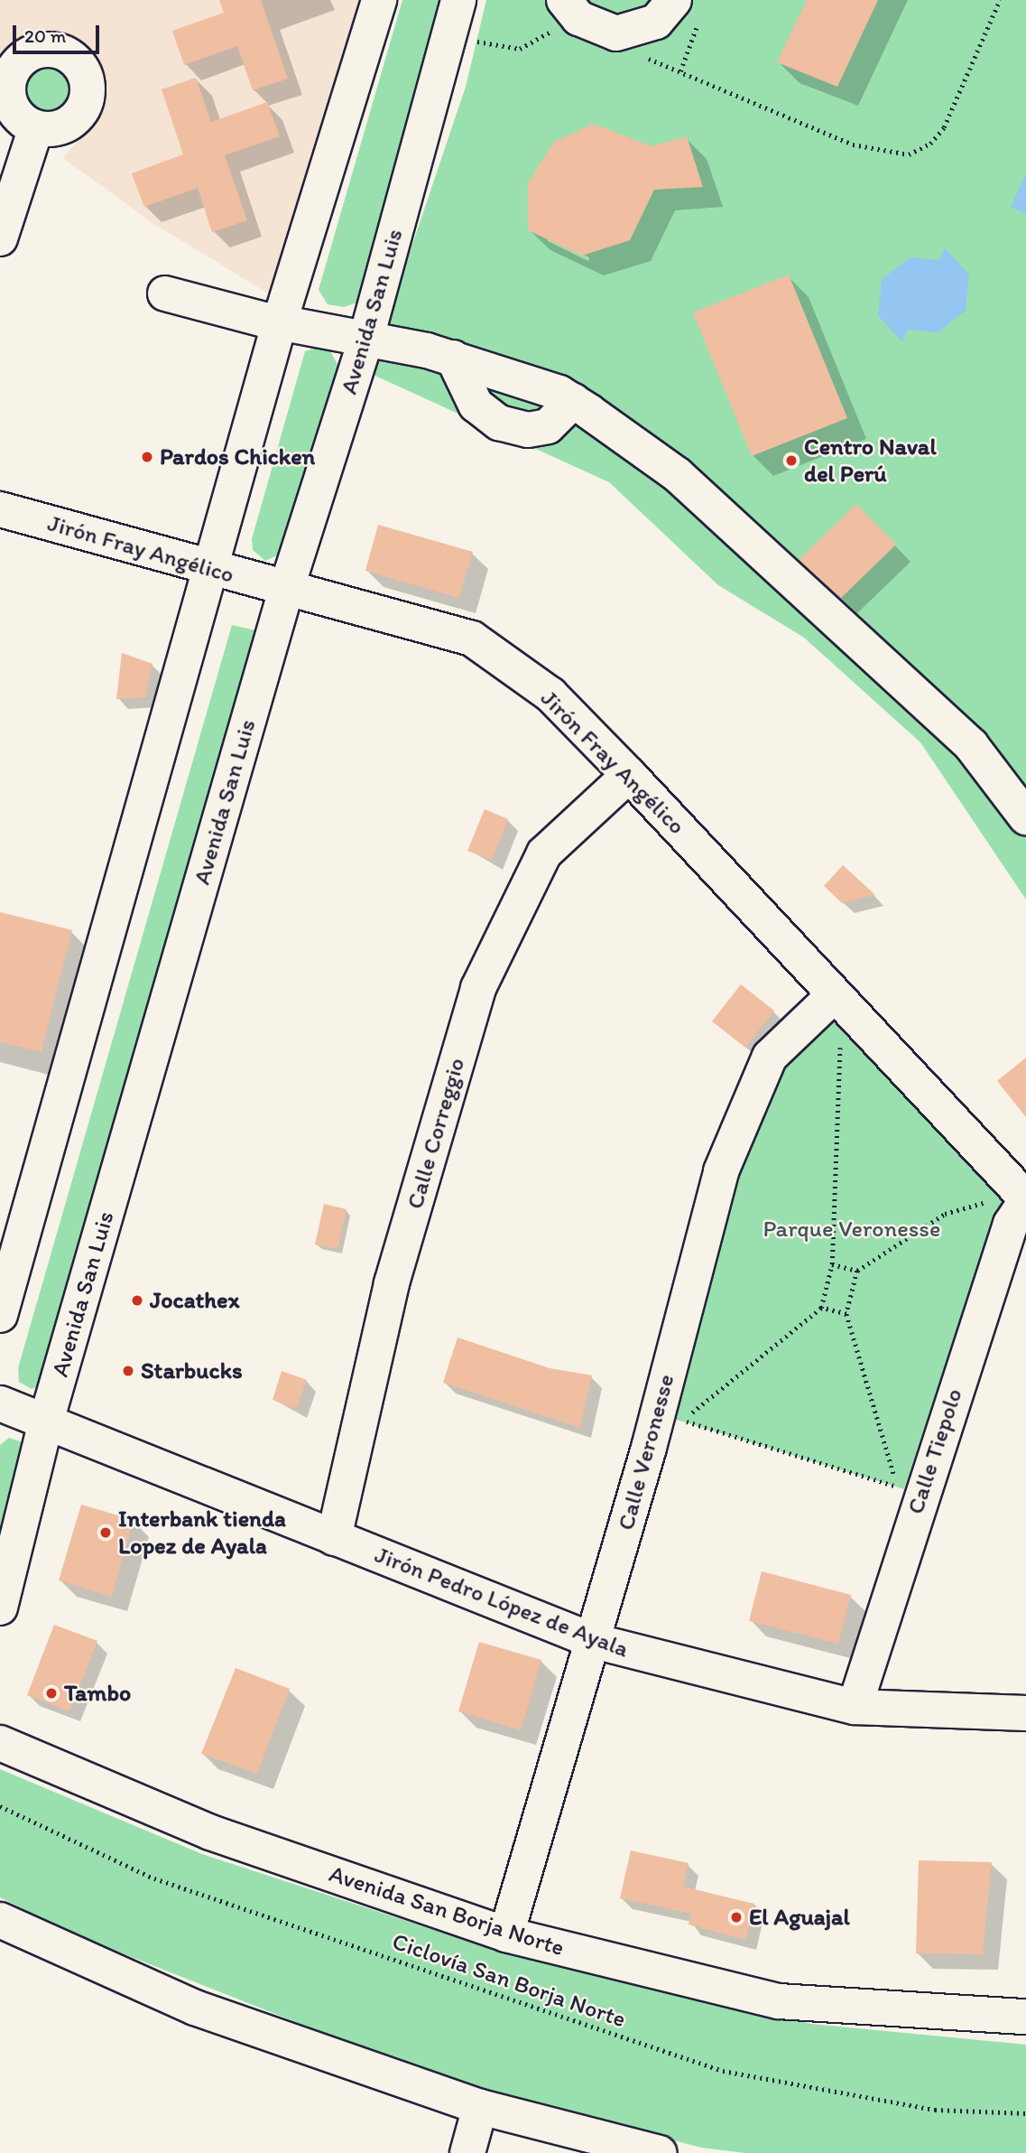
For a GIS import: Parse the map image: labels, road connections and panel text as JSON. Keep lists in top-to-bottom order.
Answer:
{
  "streets": {
    "street": [
      "Avenida San Luis",
      "Jirón Fray Angélico",
      "Calle Correggio",
      "Calle Tiepolo",
      "Calle Veronesse",
      "Jirón Pedro López de Ayala",
      "Avenida San Borja Norte"
    ],
    "path": ["Ciclovía San Borja Norte"]
  },
  "crossings": [
    ["Avenida San Luis", "Jirón Fray Angélico"],
    ["Avenida San Luis", "Jirón Pedro López de Ayala"],
    ["Jirón Fray Angélico", "Calle Correggio"],
    ["Jirón Fray Angélico", "Calle Tiepolo"],
    ["Jirón Fray Angélico", "Calle Veronesse"],
    ["Calle Correggio", "Jirón Pedro López de Ayala"],
    ["Calle Tiepolo", "Jirón Pedro López de Ayala"],
    ["Calle Veronesse", "Jirón Pedro López de Ayala"],
    ["Calle Veronesse", "Avenida San Borja Norte"]
  ],
  "parks": ["Parque Veronesse"],
  "places": [
    "Pardos Chicken",
    "Centro Naval del Perú",
    "Jocathex",
    "Starbucks",
    "Interbank tienda Lopez de Ayala",
    "Tambo",
    "El Aguajal"
  ],
  "scale_bar": "20 m"
}
